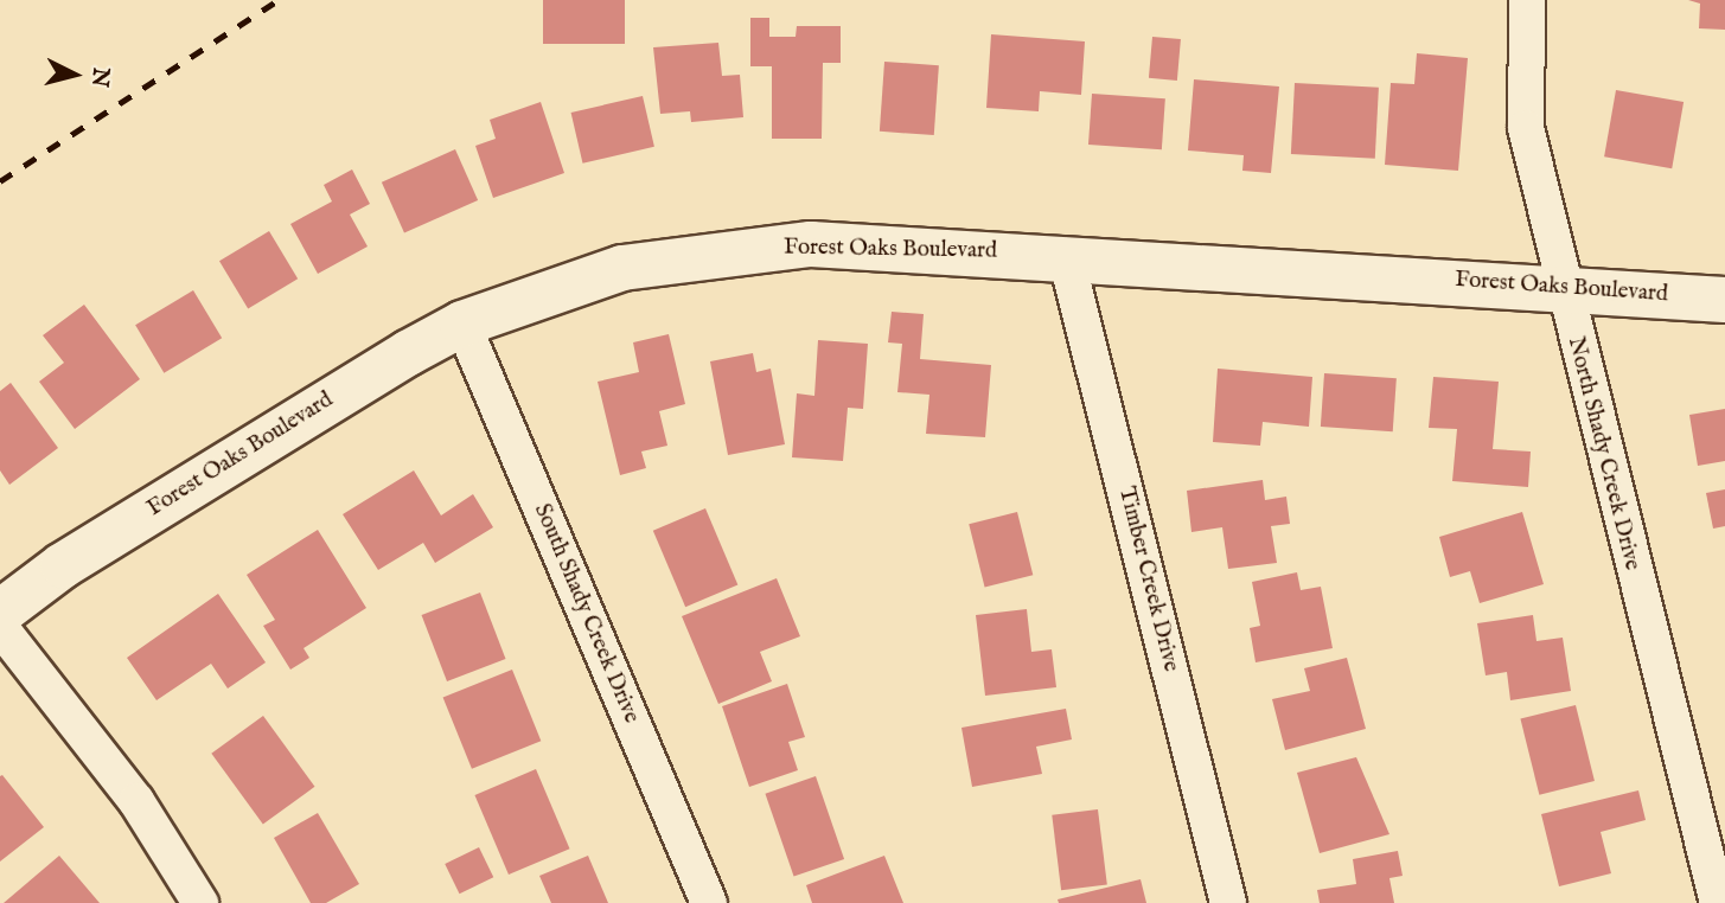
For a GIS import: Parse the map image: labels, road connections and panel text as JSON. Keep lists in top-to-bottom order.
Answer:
{
  "streets": {
    "street": [
      "Forest Oaks Boulevard",
      "North Shady Creek Drive",
      "Timber Creek Drive",
      "South Shady Creek Drive"
    ]
  },
  "crossings": [
    ["Forest Oaks Boulevard", "North Shady Creek Drive"],
    ["Forest Oaks Boulevard", "Timber Creek Drive"],
    ["Forest Oaks Boulevard", "South Shady Creek Drive"]
  ],
  "north": "right"
}
